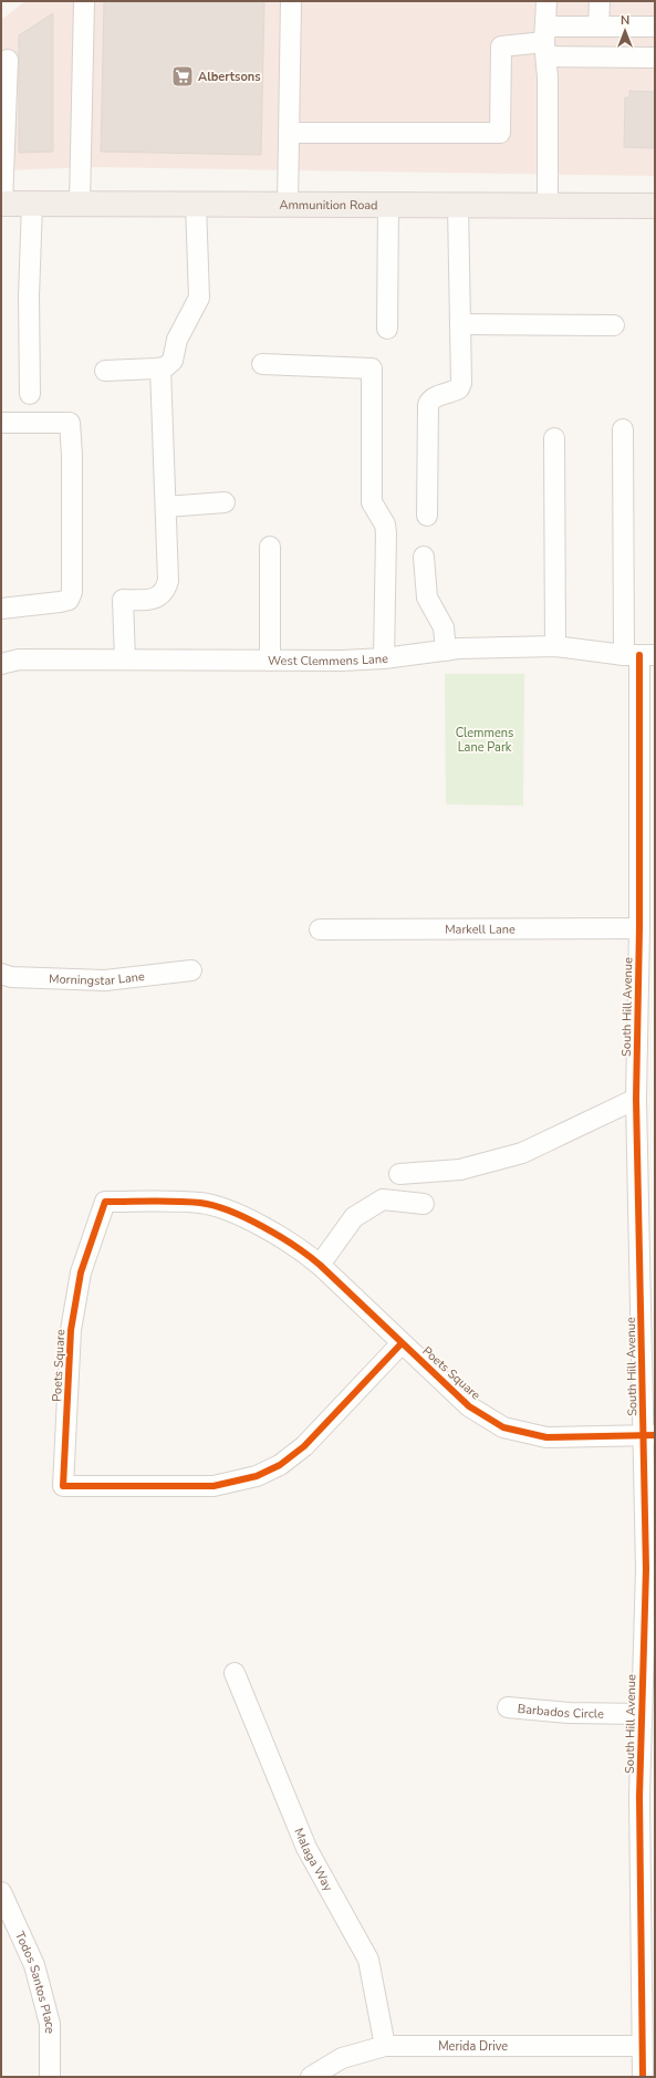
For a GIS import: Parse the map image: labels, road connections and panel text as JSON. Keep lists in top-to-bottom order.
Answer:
{
  "streets": {
    "main road": ["Ammunition Road"],
    "street": [
      "West Clemmens Lane",
      "Markell Lane",
      "Morningstar Lane",
      "South Hill Avenue",
      "Poets Square",
      "Barbados Circle",
      "Malaga Way",
      "Todos Santos Place",
      "Merida Drive"
    ]
  },
  "crossings": [
    ["West Clemmens Lane", "South Hill Avenue"],
    ["Markell Lane", "South Hill Avenue"],
    ["South Hill Avenue", "Poets Square"],
    ["South Hill Avenue", "Barbados Circle"],
    ["South Hill Avenue", "Merida Drive"],
    ["Malaga Way", "Merida Drive"]
  ],
  "parks": ["Clemmens Lane Park"],
  "places": {
    "supermarket": ["Albertsons"]
  },
  "north": "top"
}
